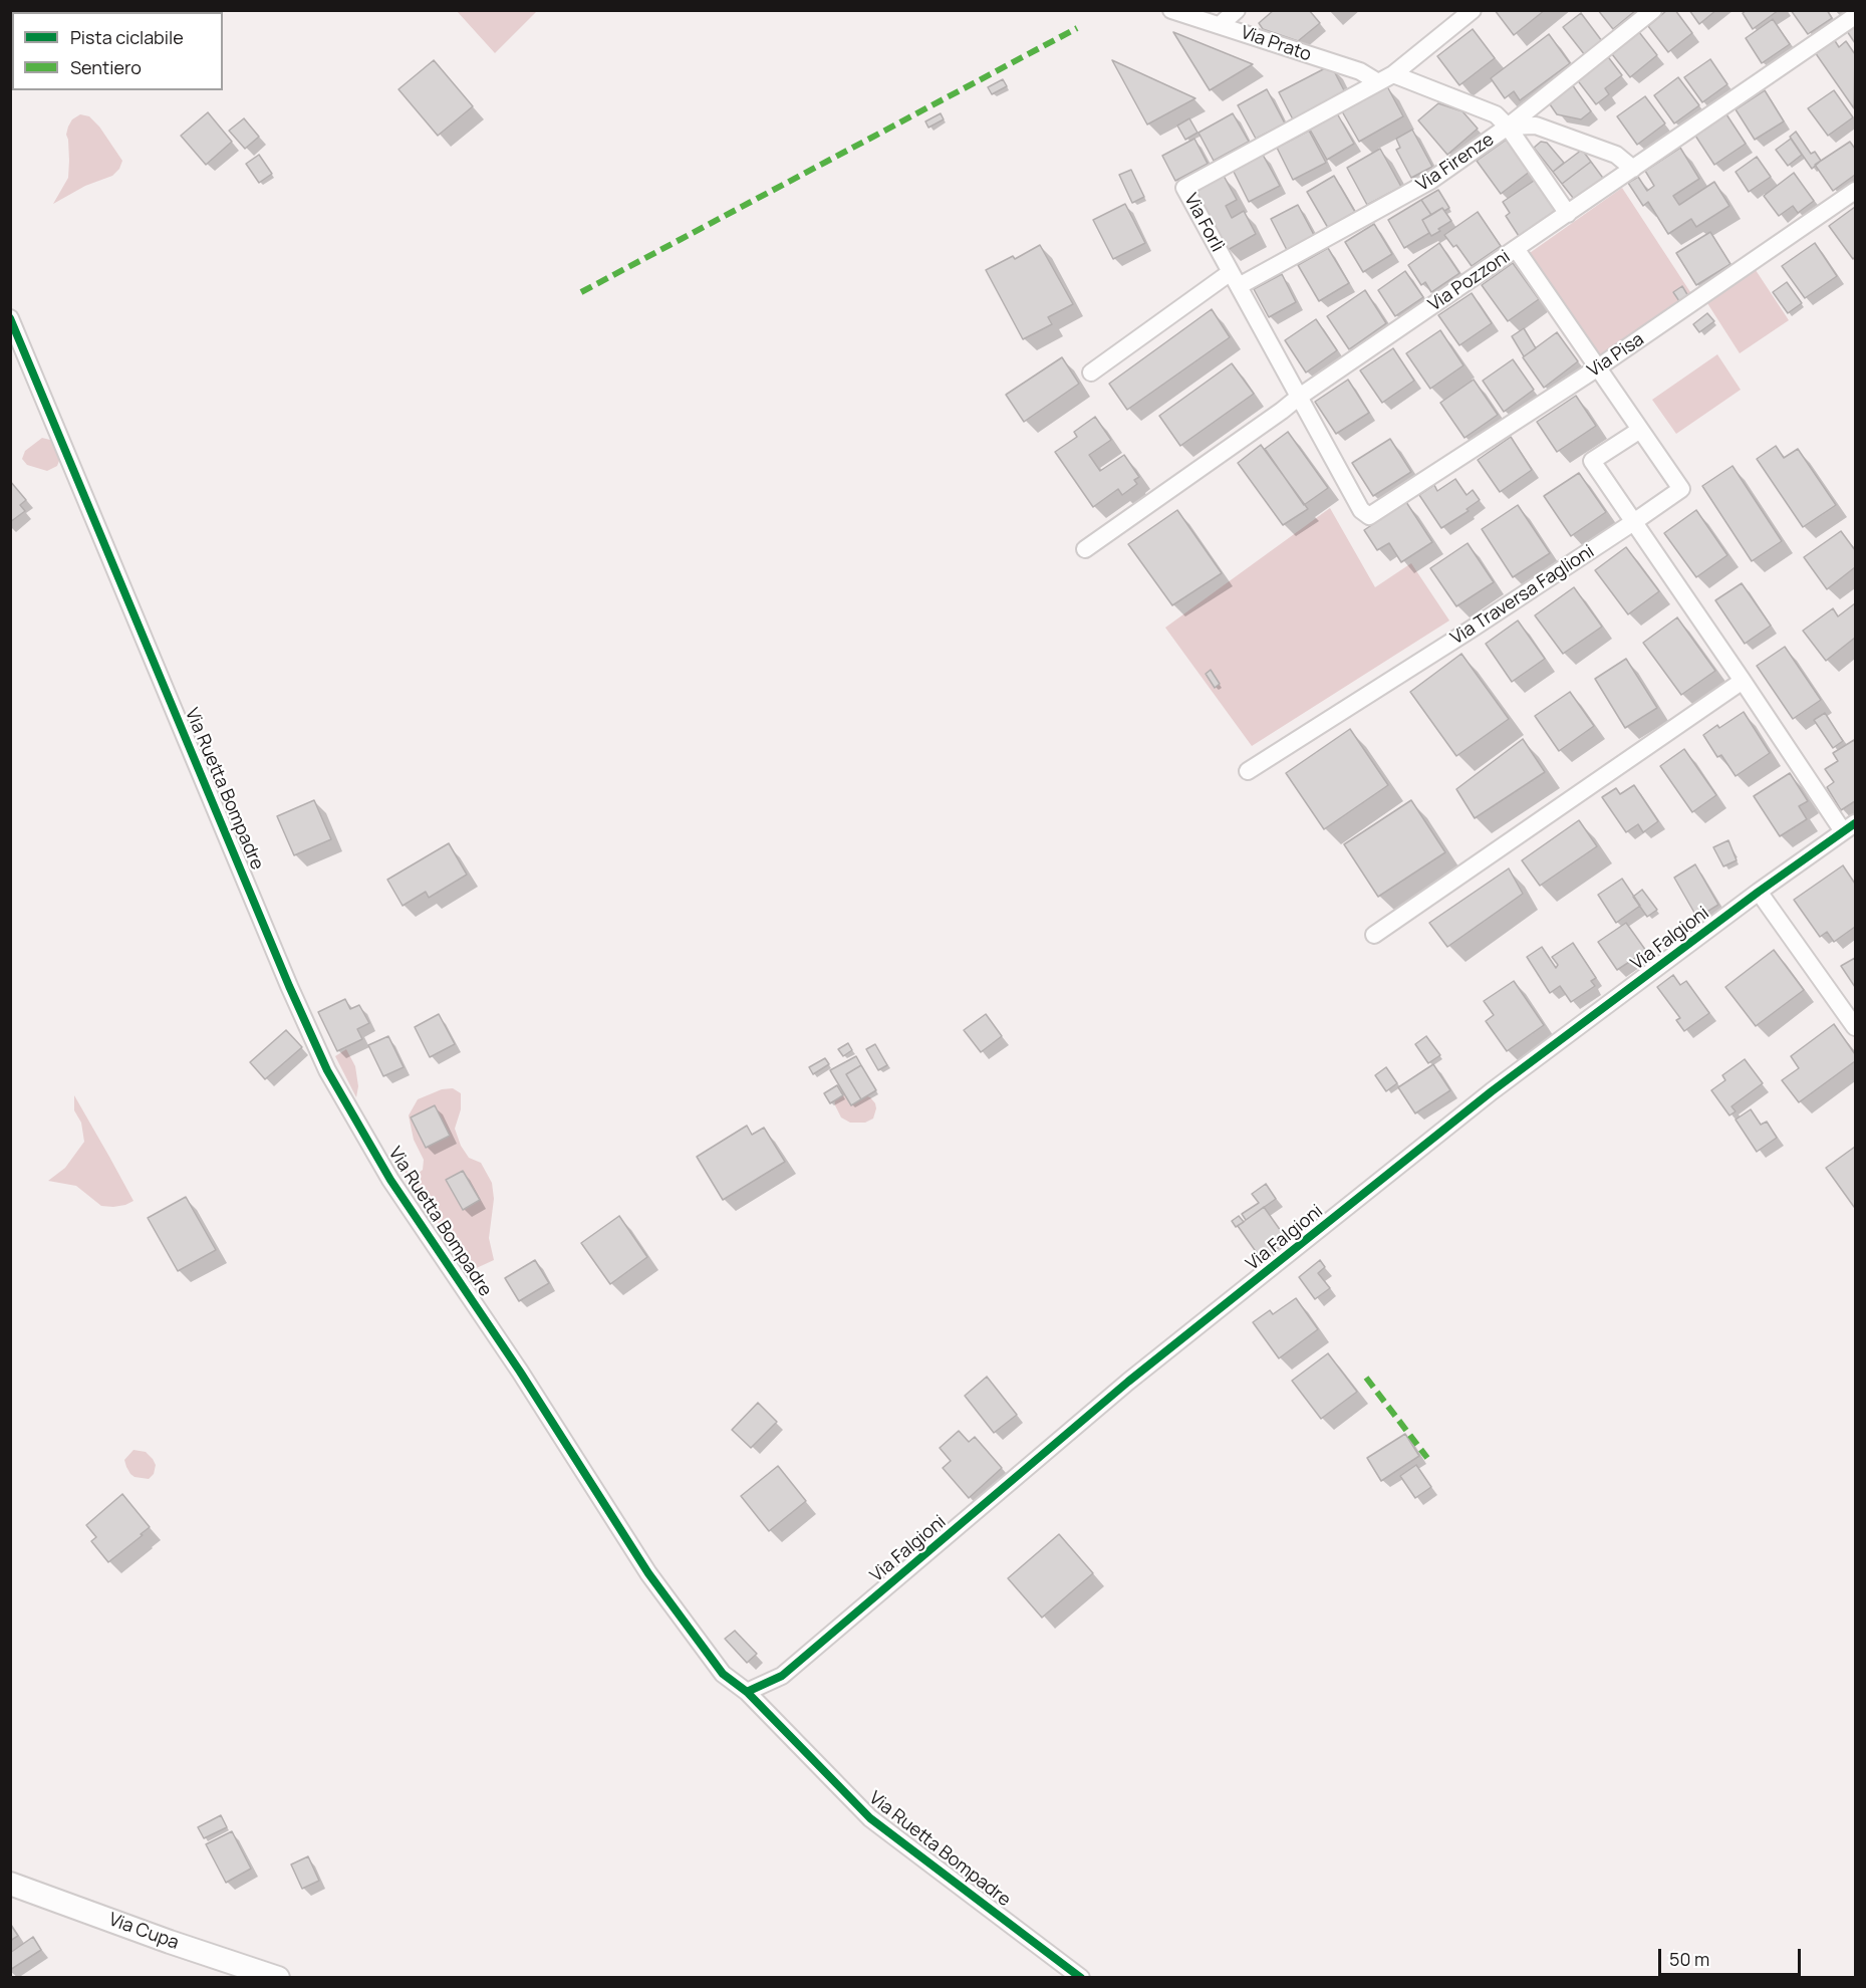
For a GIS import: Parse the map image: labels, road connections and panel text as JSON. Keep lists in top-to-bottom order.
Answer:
{
  "streets": {
    "street": [
      "Via Prato",
      "Via Firenze",
      "Via Forlì",
      "Via Pozzoni",
      "Via Pisa",
      "Via Traversa Faglioni",
      "Via Ruetta Bompadre",
      "Via Falgioni",
      "Via Cupa"
    ]
  },
  "crossings": [
    ["Via Prato", "Via Firenze"],
    ["Via Prato", "Via Forlì"],
    ["Via Prato", "Via Pozzoni"],
    ["Via Firenze", "Via Forlì"],
    ["Via Forlì", "Via Pozzoni"],
    ["Via Forlì", "Via Pisa"],
    ["Via Ruetta Bompadre", "Via Falgioni"]
  ],
  "legend": ["Pista ciclabile", "Sentiero"],
  "scale_bar": "50 m"
}
